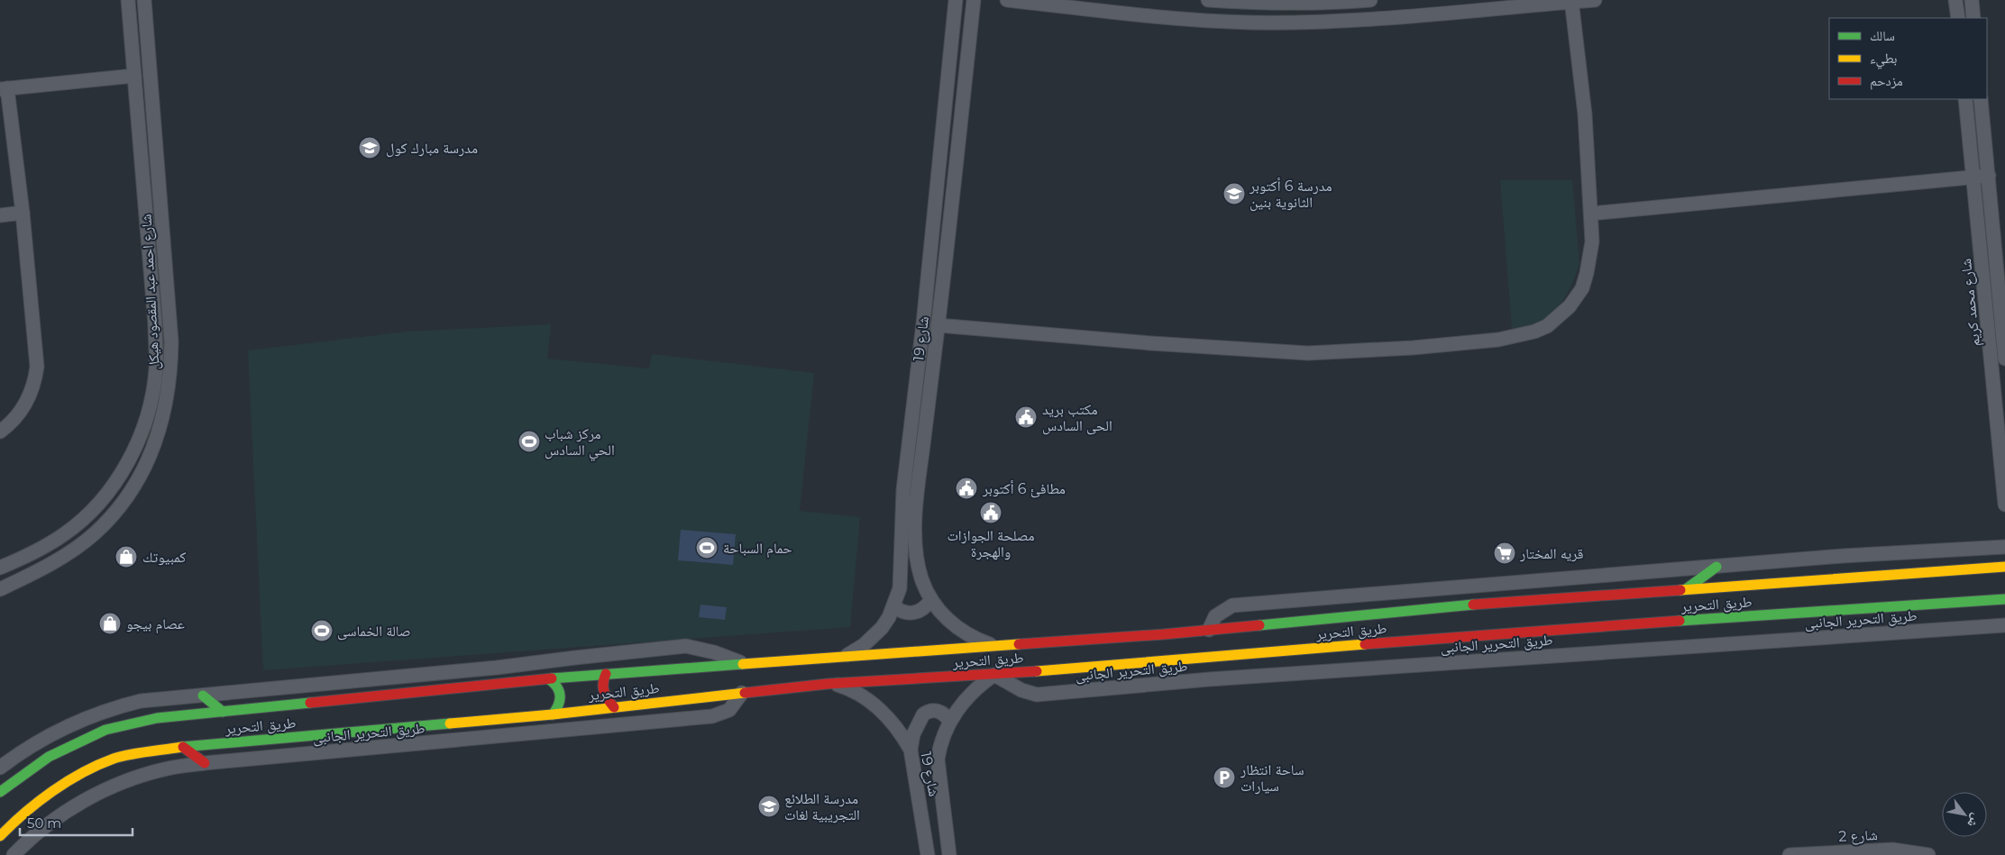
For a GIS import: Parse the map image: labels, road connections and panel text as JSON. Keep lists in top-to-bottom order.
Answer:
{
  "streets": {
    "street": [
      "شارع احمد عبد المقصود هيكل",
      "شارع محمد كريم",
      "شارع 19",
      "طريق التحرير",
      "طريق التحرير الجانبى",
      "شارع 2"
    ]
  },
  "crossings": [
    ["شارع 19", "طريق التحرير"],
    ["شارع 19", "طريق التحرير الجانبى"],
    ["طريق التحرير", "طريق التحرير الجانبى"]
  ],
  "places": {
    "school or university": ["مدرسة مبارك كول", "مدرسة 6 أكتوبر الثانوية بنين", "مدرسة الطلائع التجريبية لغات"],
    "public building": ["مكتب بريد الحى السادس", "مطافئ 6 أكتوبر", "مصلحة الجوازات والهجرة"],
    "sports": ["مركز شباب الحي السادس", "حمام السباحة", "صالة الخماسى"],
    "supermarket": ["قريه المختار"],
    "shop": ["كمبيوتك", "عصام بيجو"],
    "parking": ["ساحة انتظار سيارات"]
  },
  "legend": ["سالك", "بطيء", "مزدحم"],
  "scale_bar": "50 m",
  "north": "bottom right"
}
